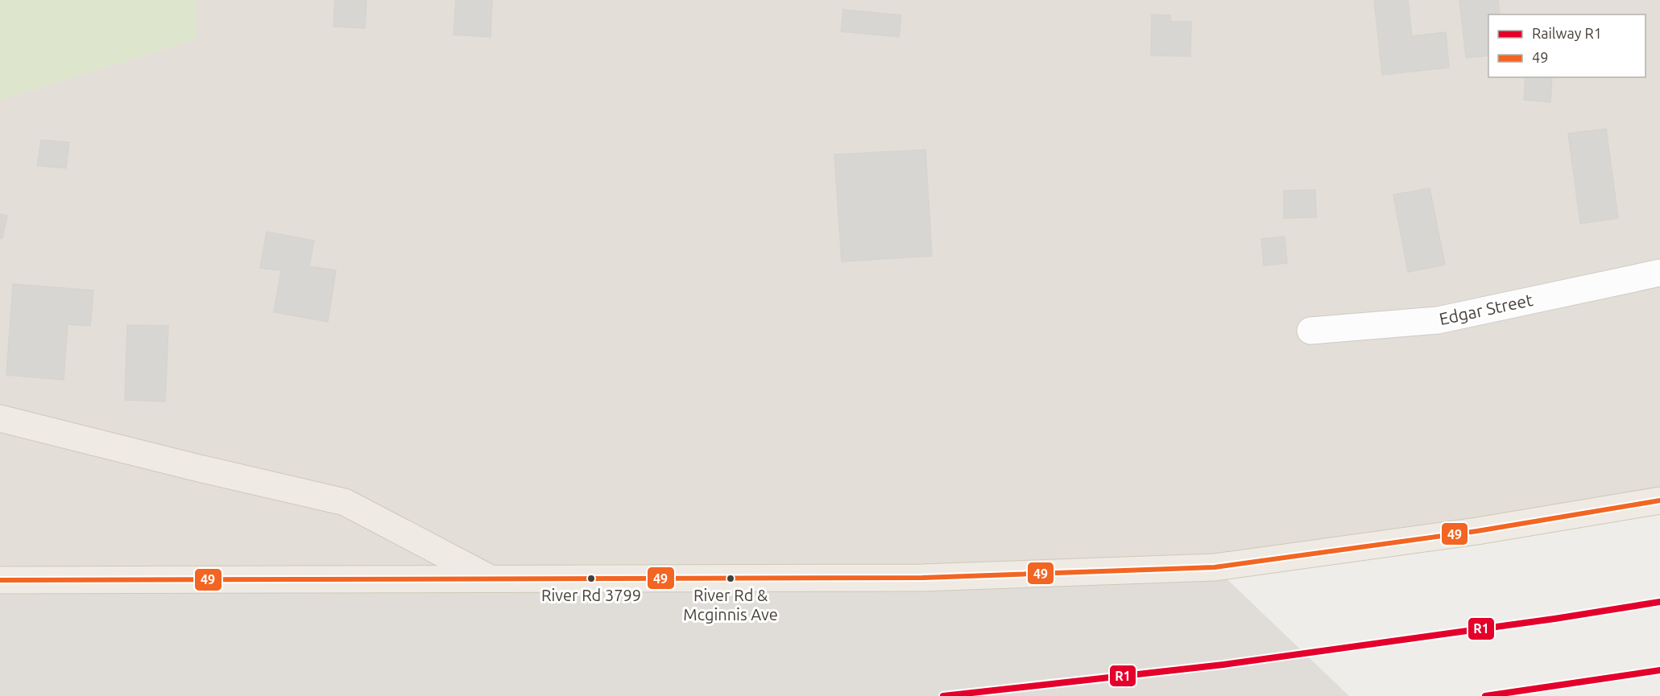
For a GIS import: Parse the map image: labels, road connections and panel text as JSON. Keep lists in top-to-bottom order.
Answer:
{
  "streets": {
    "street": ["Edgar Street"]
  },
  "places": ["River Rd 3799", "River Rd & Mcginnis Ave"],
  "lines": ["transit line 49", "rail line R1"],
  "legend": ["Railway R1", "49"]
}
